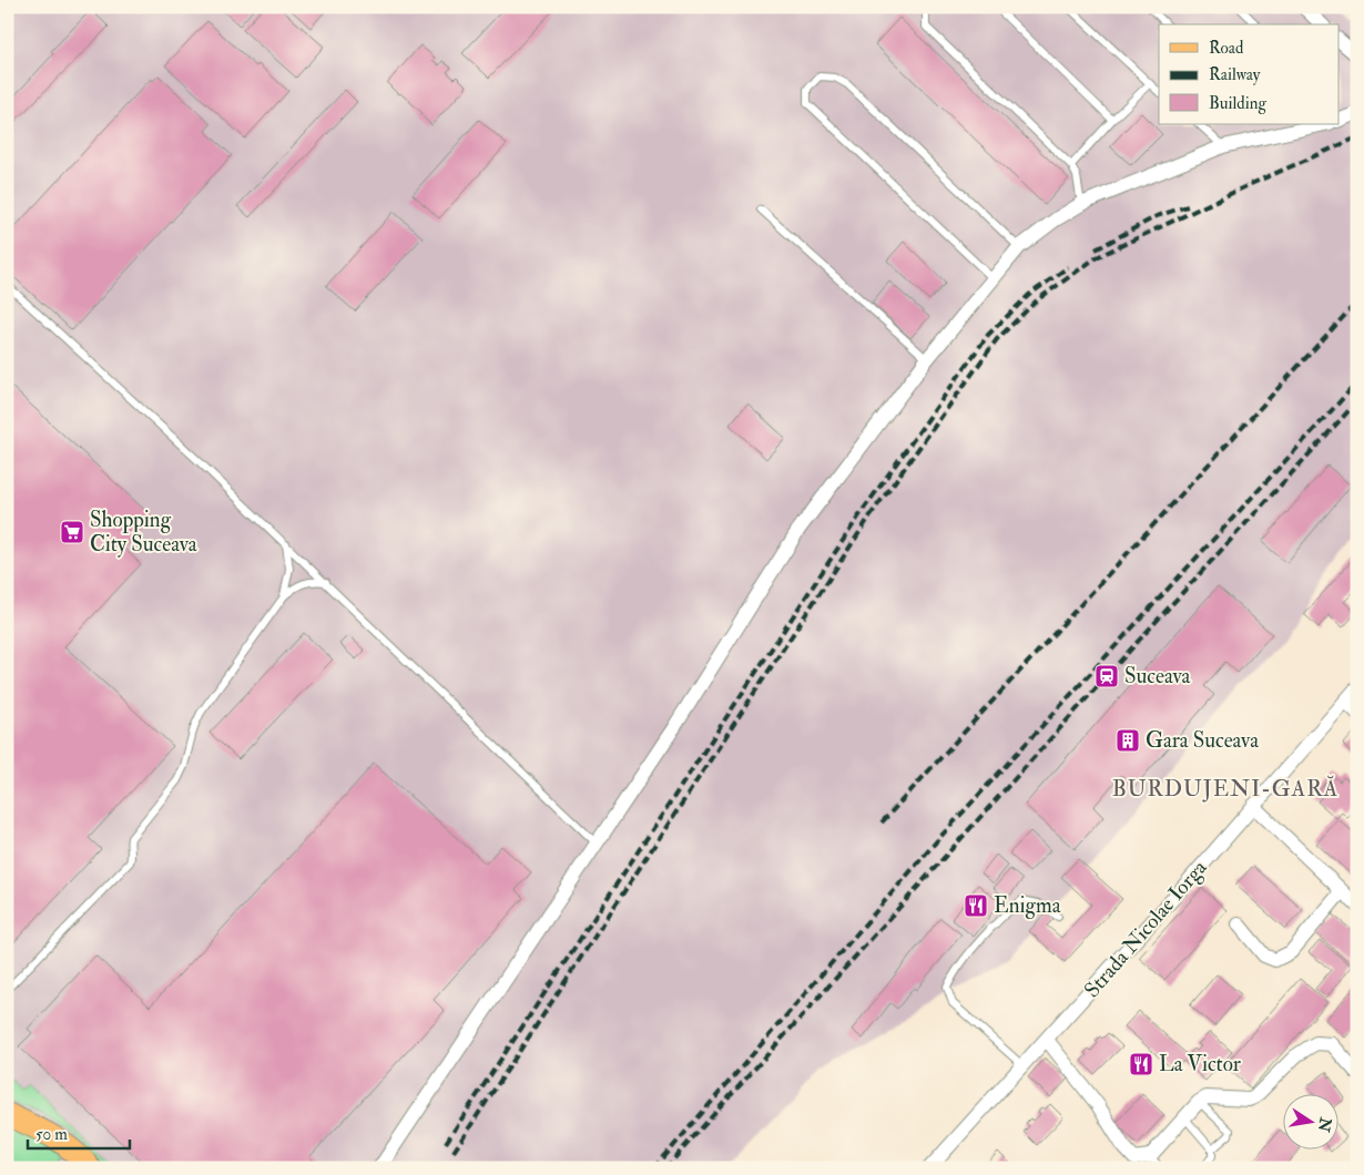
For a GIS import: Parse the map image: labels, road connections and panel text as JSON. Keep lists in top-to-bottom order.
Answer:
{
  "streets": {
    "street": ["Strada Nicolae Iorga"]
  },
  "districts": ["BURDUJENI-GARĂ"],
  "places": {
    "supermarket": ["Shopping City Suceava"],
    "station": ["Suceava"],
    "building": ["Gara Suceava"],
    "restaurant": ["Enigma", "La Victor"]
  },
  "legend": ["Road", "Railway", "Building"],
  "scale_bar": "50 m",
  "north": "right"
}
